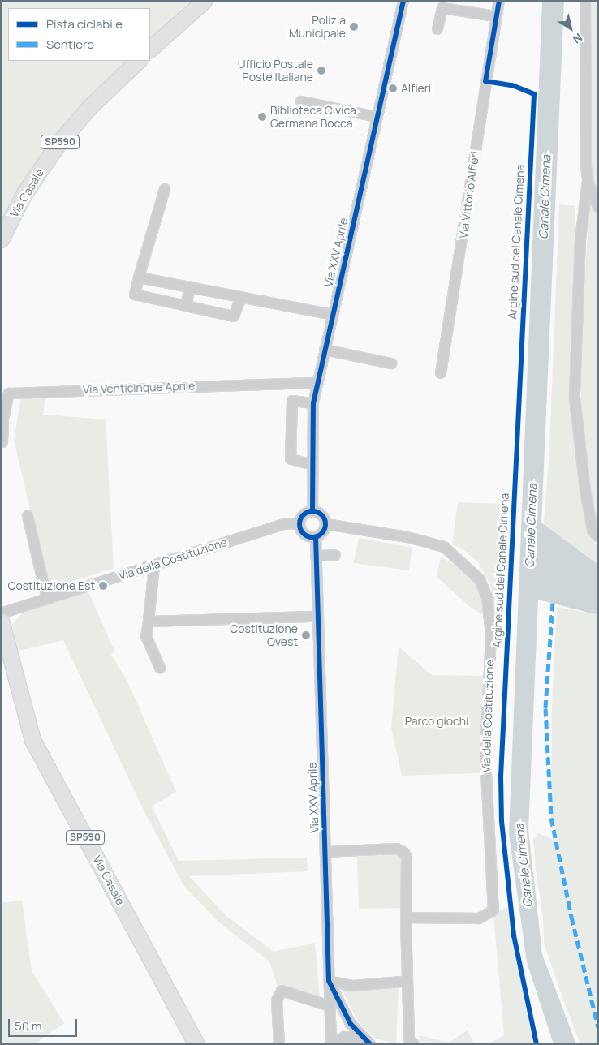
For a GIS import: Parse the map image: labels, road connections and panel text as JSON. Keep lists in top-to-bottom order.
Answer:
{
  "streets": {
    "main road": ["SP590", "Via Casale"],
    "street": [
      "Via Vittorio Alfieri",
      "Via XXV Aprile",
      "Via Venticinque Aprile",
      "Via della Costituzione"
    ],
    "cycle path": ["Argine sud del Canale Cimena"]
  },
  "crossings": [
    ["Via XXV Aprile", "Via Venticinque Aprile"],
    ["Via XXV Aprile", "Via della Costituzione"]
  ],
  "water": ["Canale Cimena"],
  "parks": ["Parco giochi"],
  "places": [
    "Polizia Municipale",
    "Ufficio Postale Poste Italiane",
    "Alfieri",
    "Biblioteca Civica Germana Bocca",
    "Costituzione Est",
    "Costituzione Ovest"
  ],
  "legend": ["Pista ciclabile", "Sentiero"],
  "scale_bar": "50 m",
  "north": "bottom right"
}
